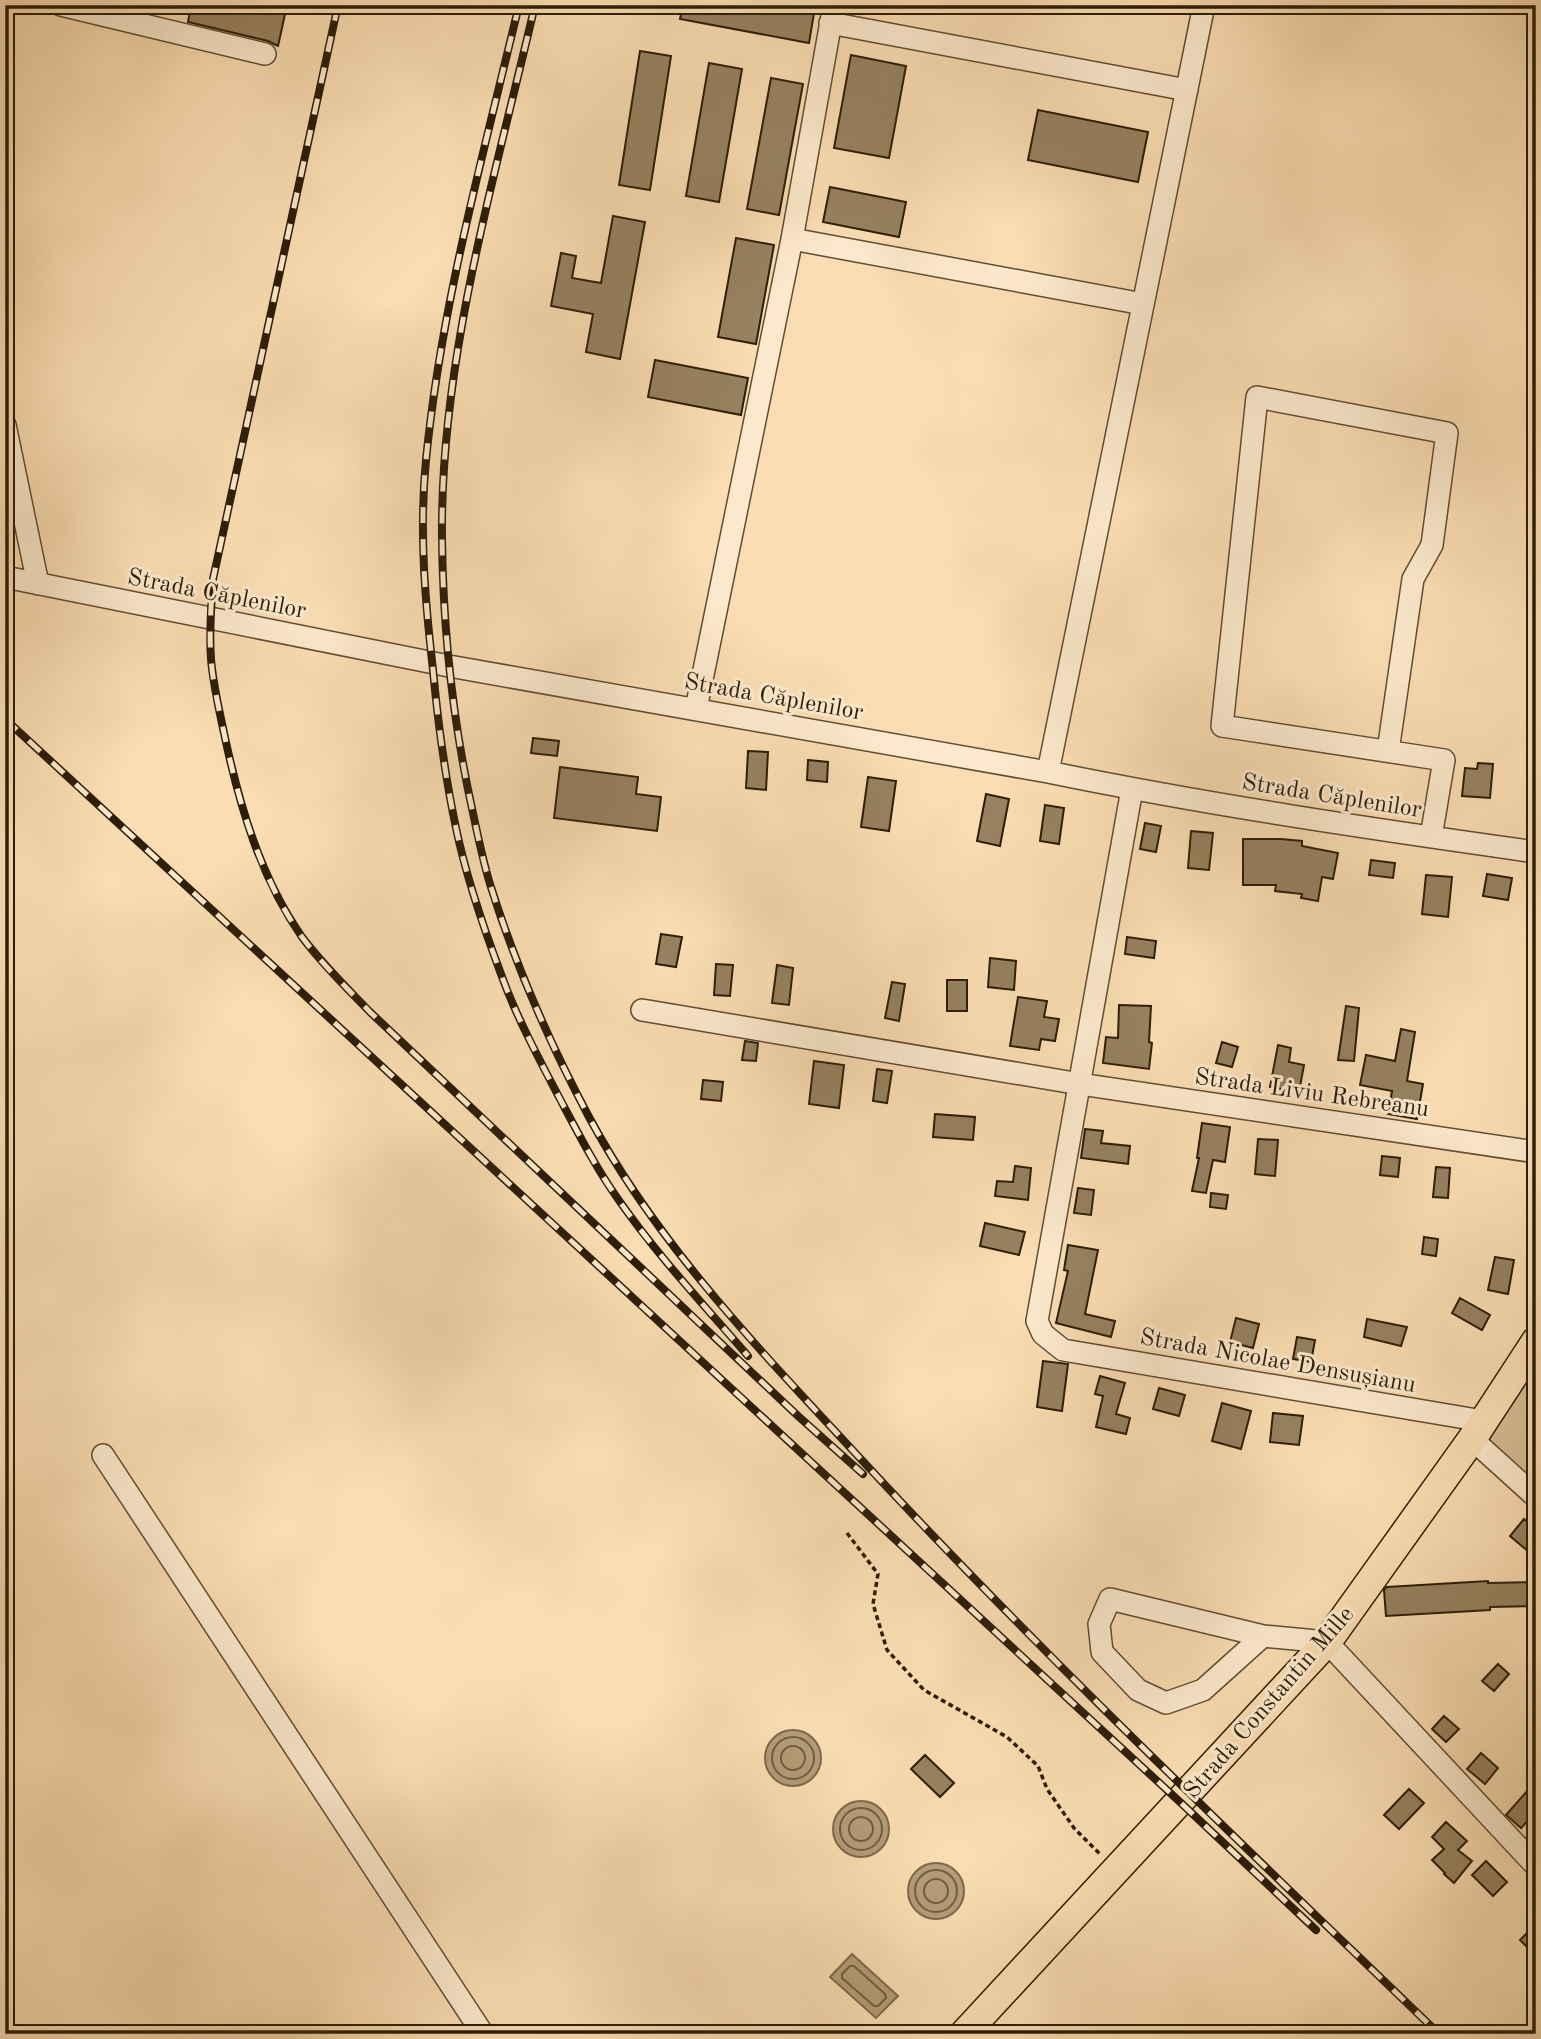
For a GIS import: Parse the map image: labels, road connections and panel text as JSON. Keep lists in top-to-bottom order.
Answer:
{
  "streets": {
    "main road": ["Strada Constantin Mille"],
    "street": ["Strada Căplenilor", "Strada Liviu Rebreanu", "Strada Nicolae Densușianu"]
  },
  "crossings": [
    ["Strada Liviu Rebreanu", "Strada Nicolae Densușianu"],
    ["Strada Nicolae Densușianu", "Strada Constantin Mille"]
  ]
}
